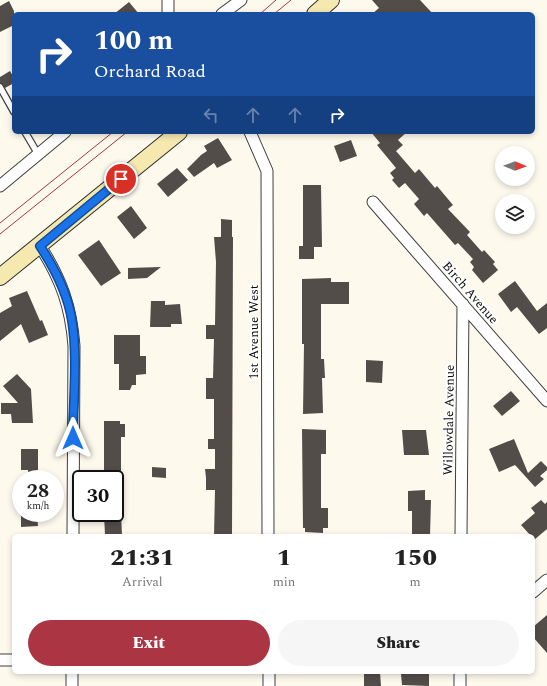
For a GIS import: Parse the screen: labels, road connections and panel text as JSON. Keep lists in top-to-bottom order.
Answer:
{
  "streets": {
    "street": ["Birch Avenue", "1st Avenue West", "Willowdale Avenue"]
  },
  "crossings": [
    ["Birch Avenue", "Willowdale Avenue"]
  ],
  "north": "right",
  "page": {
    "turn": ["100 m", "Orchard Road"],
    "speed": "28 km/h",
    "limit": "30",
    "eta": [
      "21:31",
      "Arrival",
      "1",
      "min",
      "150",
      "m"
    ],
    "buttons": ["Exit", "Share"]
  }
}
